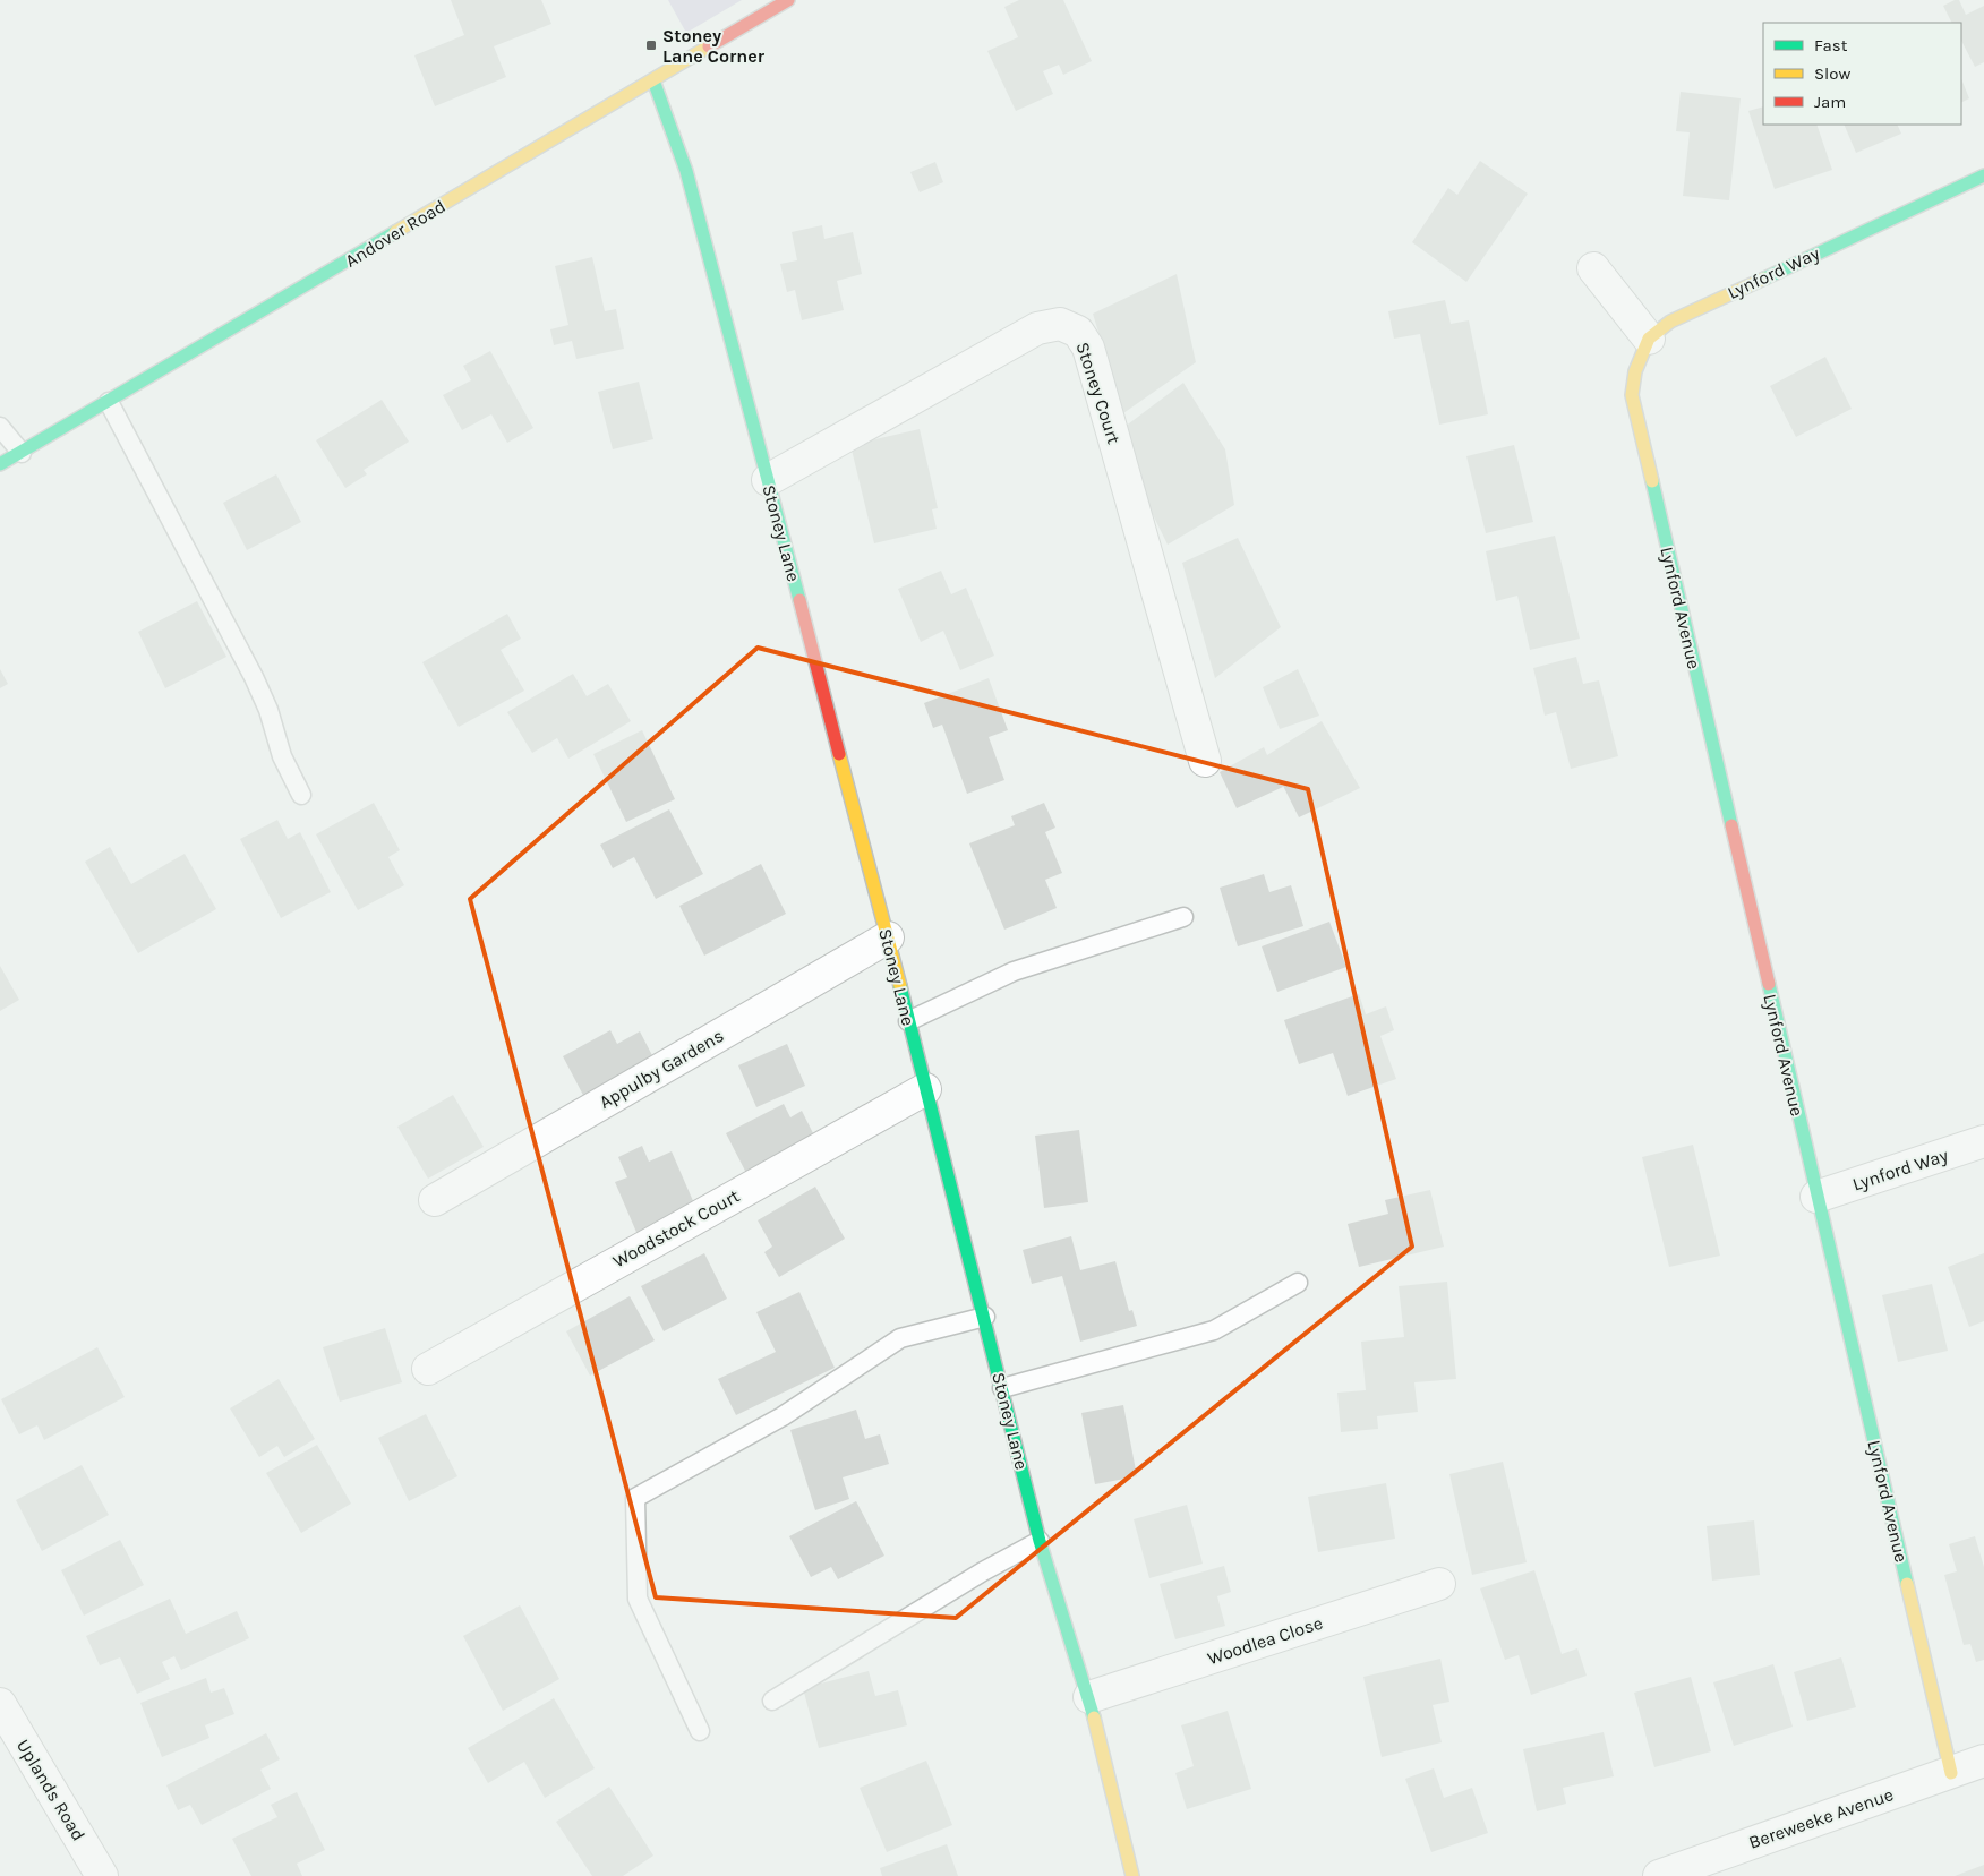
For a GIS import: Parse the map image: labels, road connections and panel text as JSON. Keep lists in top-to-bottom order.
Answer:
{
  "streets": {
    "street": [
      "Andover Road",
      "Lynford Way",
      "Stoney Court",
      "Stoney Lane",
      "Lynford Avenue",
      "Appulby Gardens",
      "Woodstock Court",
      "Woodlea Close",
      "Uplands Road",
      "Bereweeke Avenue"
    ]
  },
  "crossings": [
    ["Andover Road", "Stoney Lane"],
    ["Lynford Way", "Lynford Avenue"],
    ["Stoney Court", "Stoney Lane"],
    ["Stoney Lane", "Appulby Gardens"],
    ["Stoney Lane", "Woodstock Court"],
    ["Stoney Lane", "Woodlea Close"],
    ["Lynford Avenue", "Bereweeke Avenue"]
  ],
  "places": {
    "transit": ["Stoney Lane Corner"]
  },
  "legend": ["Fast", "Slow", "Jam"]
}
